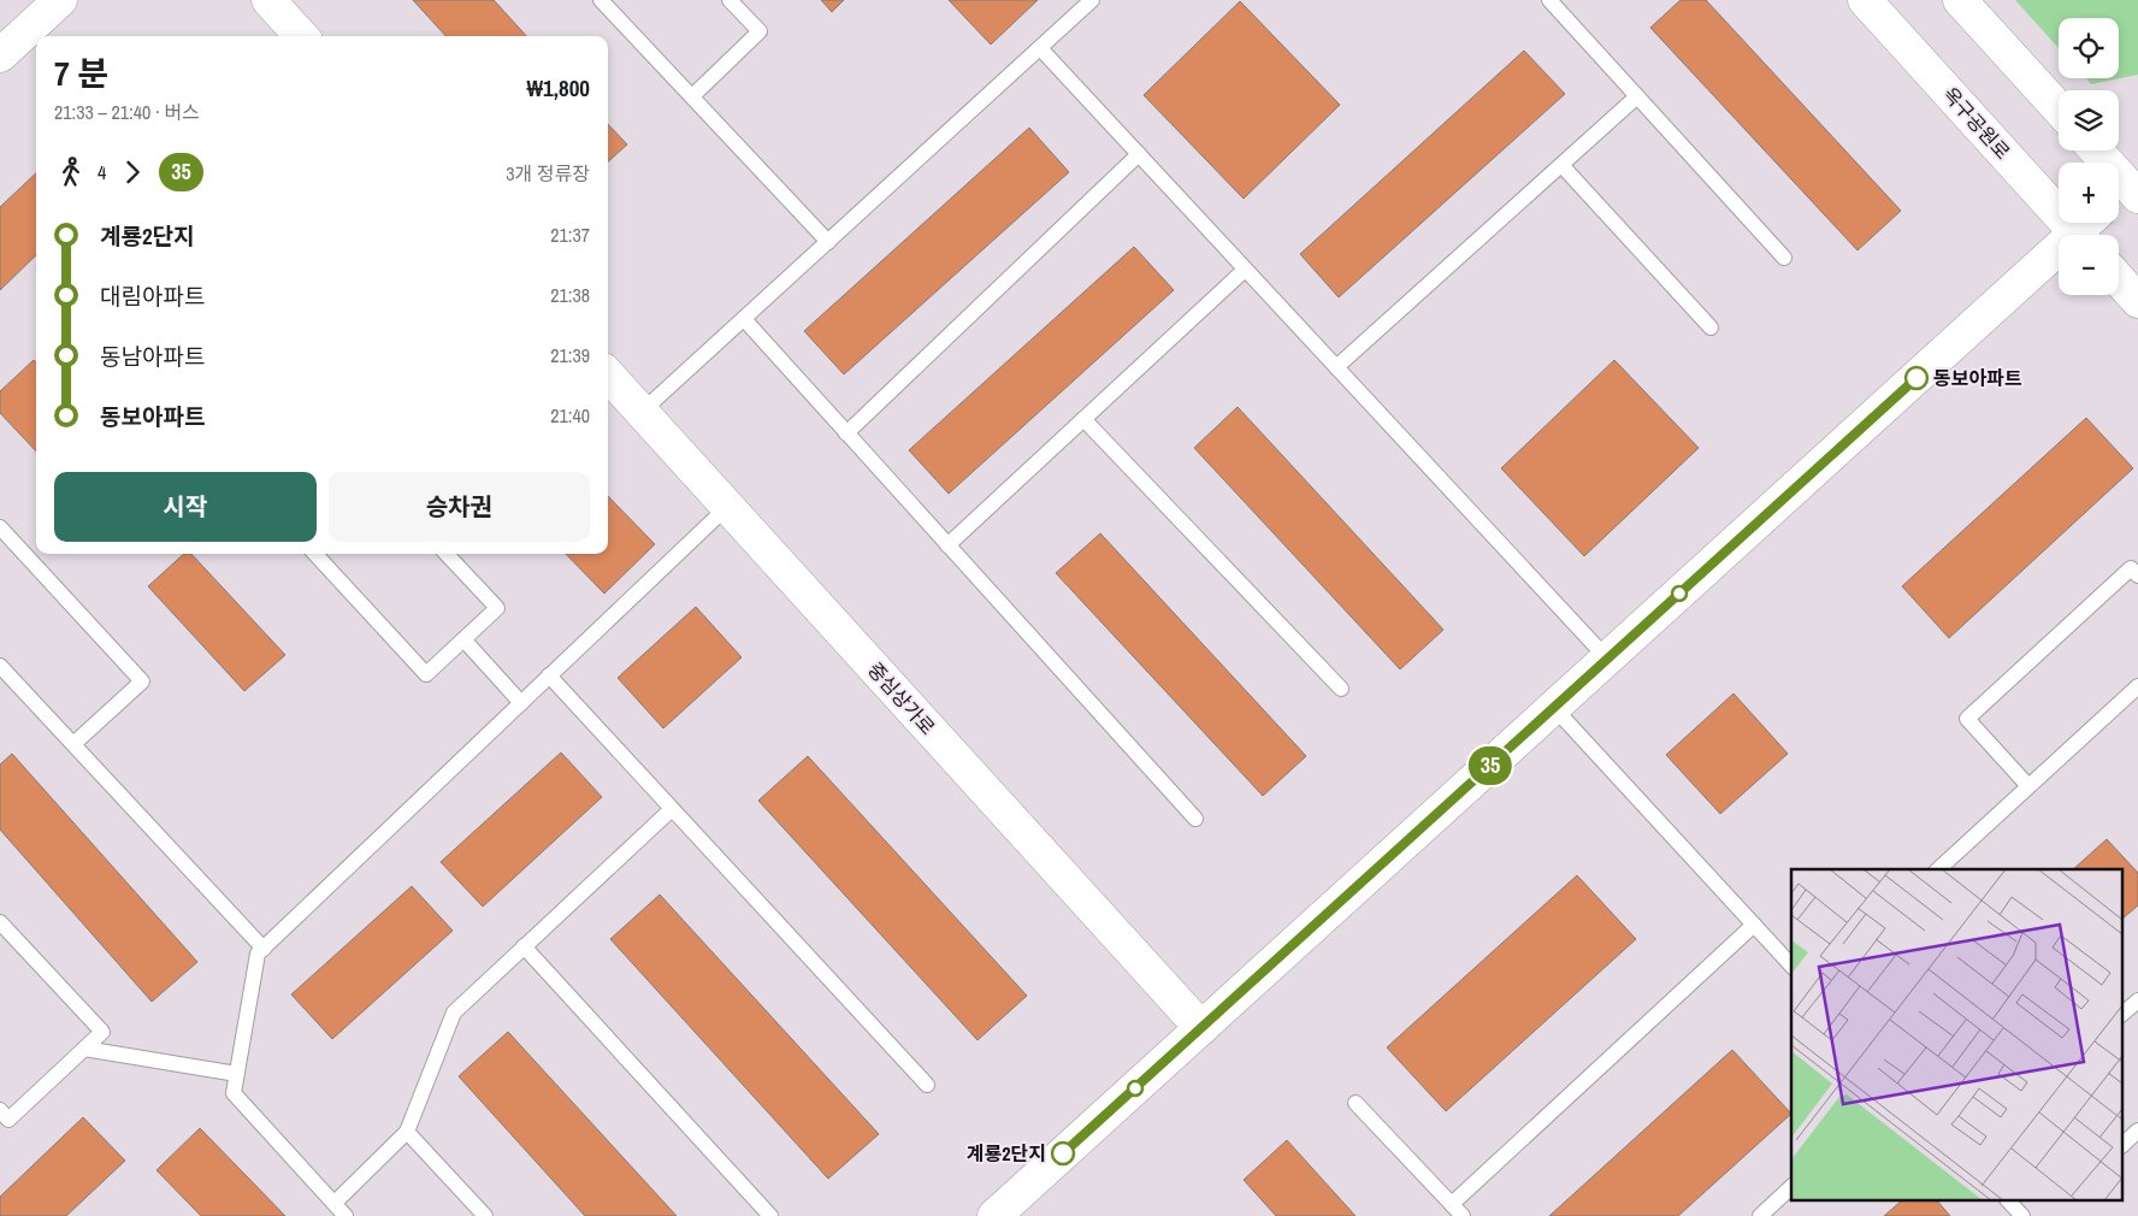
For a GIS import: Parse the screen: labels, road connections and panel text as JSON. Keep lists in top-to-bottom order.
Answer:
{
  "streets": {
    "street": ["옥구공원로", "중심상가로"]
  },
  "places": ["동보아파트", "계룡2단지"],
  "lines": ["bus line 35"],
  "page": {
    "on_map": "35",
    "map_buttons": ["+", "−"],
    "heading": ["7 분", "21:33 – 21:40 · 버스", "₩1,800"],
    "legs": ["4", "35", "3개 정류장"],
    "list": [
      {
        "name": "계룡2단지",
        "value": "21:37"
      },
      {
        "name": "대림아파트",
        "value": "21:38"
      },
      {
        "name": "동남아파트",
        "value": "21:39"
      },
      {
        "name": "동보아파트",
        "value": "21:40"
      }
    ],
    "buttons": ["시작", "승차권"]
  }
}
